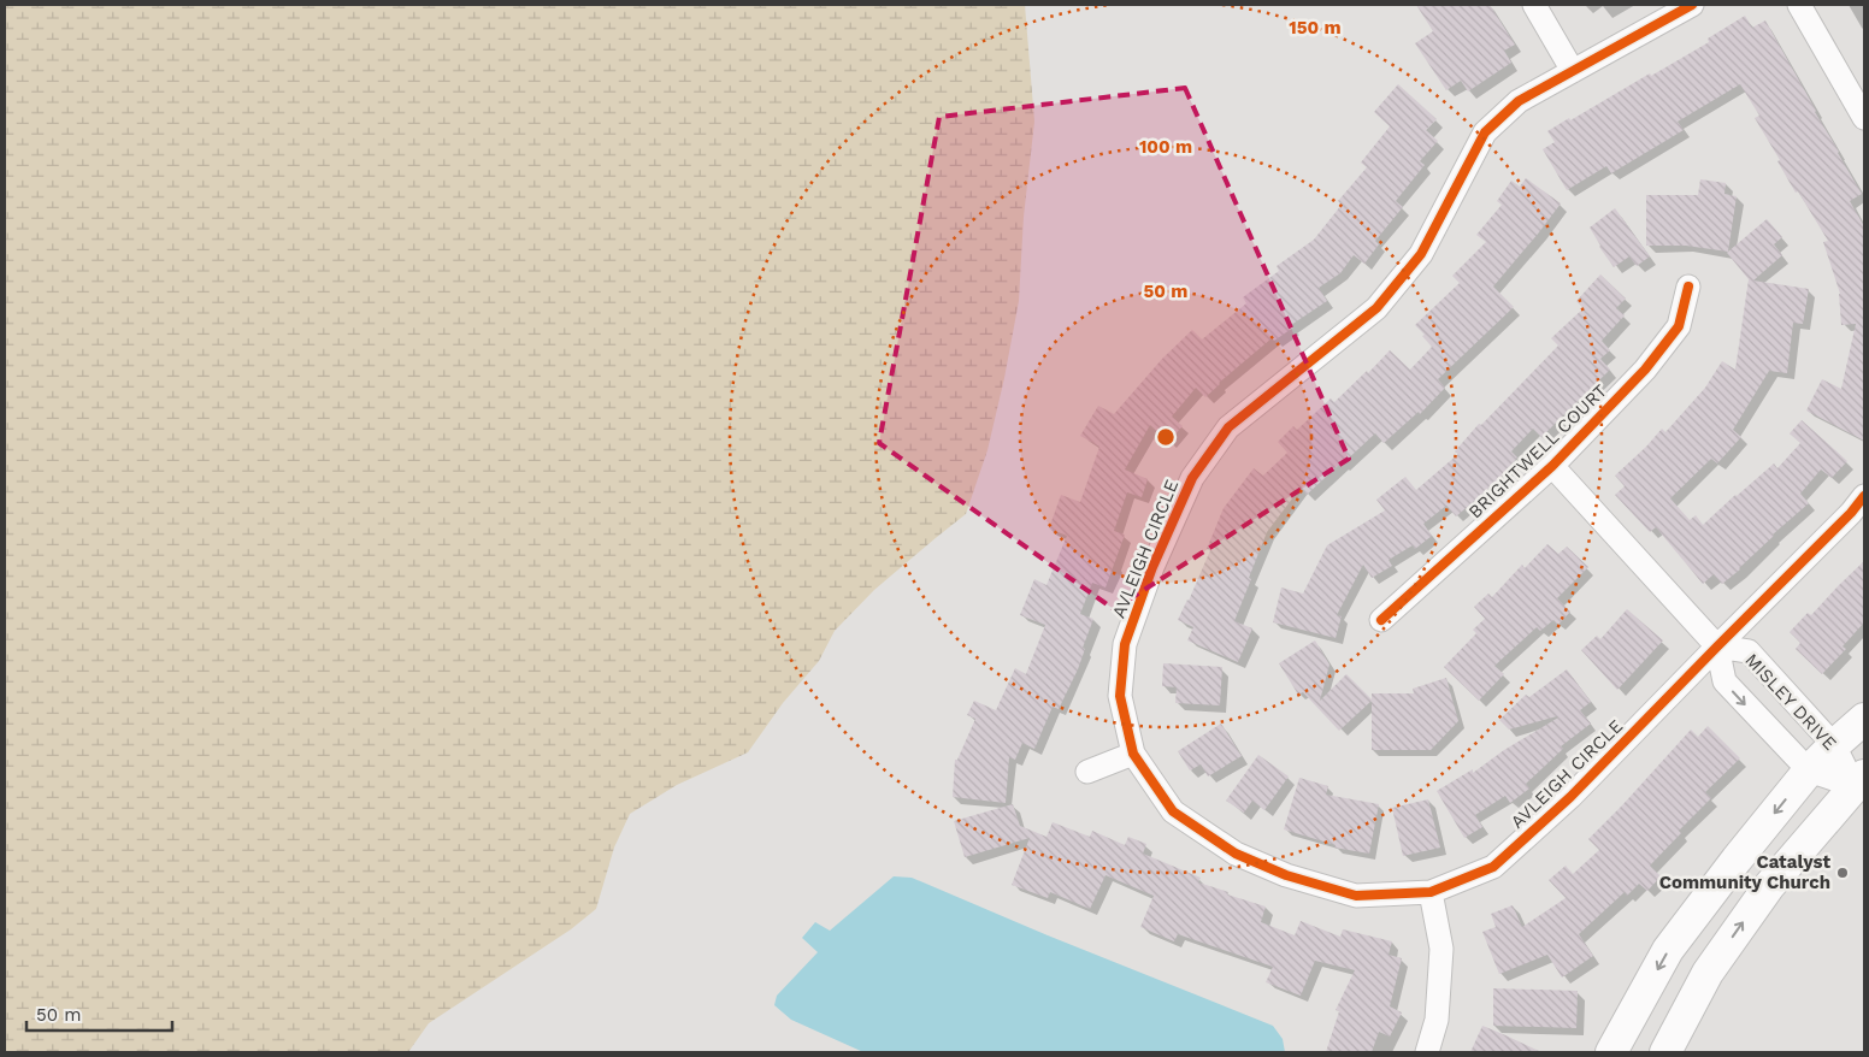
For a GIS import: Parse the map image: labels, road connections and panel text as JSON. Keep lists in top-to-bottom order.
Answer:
{
  "streets": {
    "street": ["BRIGHTWELL COURT", "AVLEIGH CIRCLE", "MISLEY DRIVE"]
  },
  "crossings": [
    ["AVLEIGH CIRCLE", "MISLEY DRIVE"]
  ],
  "places": ["Catalyst Community Church"],
  "scale_bar": "50 m",
  "rings": ["150 m", "100 m", "50 m"]
}
